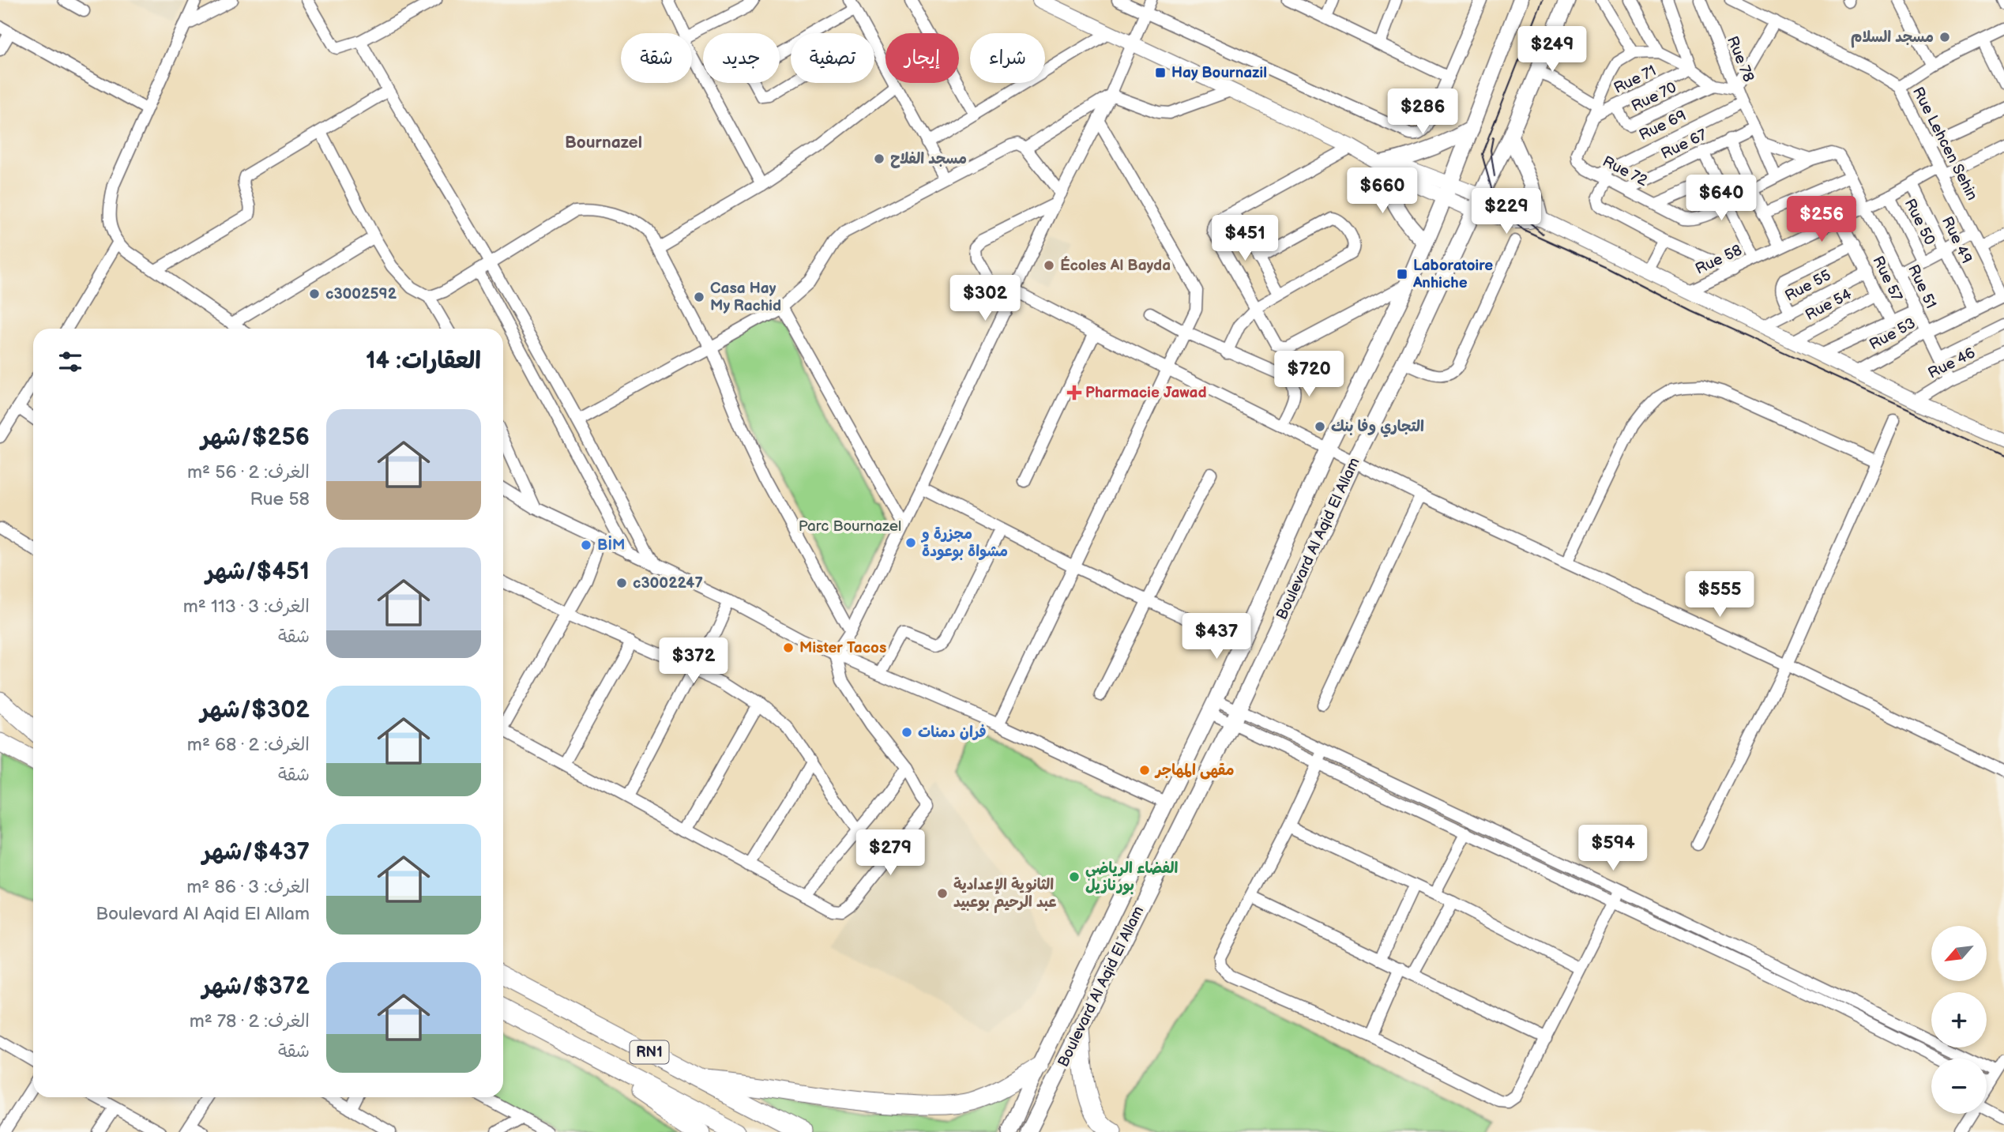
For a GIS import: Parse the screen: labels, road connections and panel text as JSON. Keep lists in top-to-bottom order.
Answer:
{
  "streets": {
    "highway": ["RN1"],
    "main road": ["Boulevard Al Aqid El Allam"],
    "street": [
      "Rue 78",
      "Rue 71",
      "Rue 70",
      "Rue 69",
      "Rue Lehcen Sehin",
      "Rue 67",
      "Rue 72",
      "Rue 50",
      "Rue 49",
      "Rue 58",
      "Rue 57",
      "Rue 55",
      "Rue 51",
      "Rue 54",
      "Rue 53",
      "Rue 46"
    ]
  },
  "crossings": [
    ["Rue 78", "Rue 69"],
    ["Rue 78", "Rue 67"],
    ["Rue 71", "Rue 70"],
    ["Rue 71", "Rue 72"],
    ["Rue 69", "Rue 72"],
    ["Rue Lehcen Sehin", "Rue 58"],
    ["Rue Lehcen Sehin", "Rue 53"],
    ["Rue 67", "Rue 72"],
    ["Rue 50", "Rue 58"],
    ["Rue 49", "Rue 58"],
    ["Rue 49", "Rue 53"],
    ["Rue 58", "Rue 57"],
    ["Rue 58", "Rue 51"],
    ["Rue 57", "Rue 55"],
    ["Rue 57", "Rue 54"],
    ["Rue 57", "Rue 53"],
    ["Rue 51", "Rue 53"],
    ["Rue 51", "Rue 46"]
  ],
  "districts": ["Bournazel"],
  "parks": ["Parc Bournazel"],
  "places": {
    "other": [
      "مسجد السلام",
      "مسجد الفلاح",
      "Écoles Al Bayda",
      "c3002592",
      "Casa Hay My Rachid",
      "التجاري وفا بنك",
      "مجزرة و مشواة بوعودة",
      "BİM",
      "c3002247",
      "Mister Tacos",
      "فران دمنات",
      "مقهى المهاجر",
      "الفضاء الرياضي بورنازيل",
      "الثانوية الإعدادية عبد الرحيم بوعبيد"
    ],
    "transit": ["Hay Bournazil", "Laboratoire Anhiche"],
    "health": ["Pharmacie Jawad"]
  },
  "north": "bottom left",
  "page": {
    "price": [
      "$249",
      "$286",
      "$660",
      "$640",
      "$229",
      "$256",
      "$451",
      "$302",
      "$720",
      "$555",
      "$437",
      "$372",
      "$594",
      "$279"
    ],
    "chip": [
      "شراء",
      "إيجار",
      "تصفية",
      "جديد",
      "شقة"
    ],
    "heading": "العقارات: 14",
    "list": [
      {
        "name": "$256/شهر",
        "note": "الغرف: 2 · 56 m² · Rue 58"
      },
      {
        "name": "$451/شهر",
        "note": "الغرف: 3 · 113 m² · شقة"
      },
      {
        "name": "$302/شهر",
        "note": "الغرف: 2 · 68 m² · شقة"
      },
      {
        "name": "$437/شهر",
        "note": "الغرف: 3 · 86 m² · Boulevard Al Aqid El Allam"
      },
      {
        "name": "$372/شهر",
        "note": "الغرف: 2 · 78 m² · شقة"
      }
    ],
    "map_buttons": ["+", "−"]
  }
}
